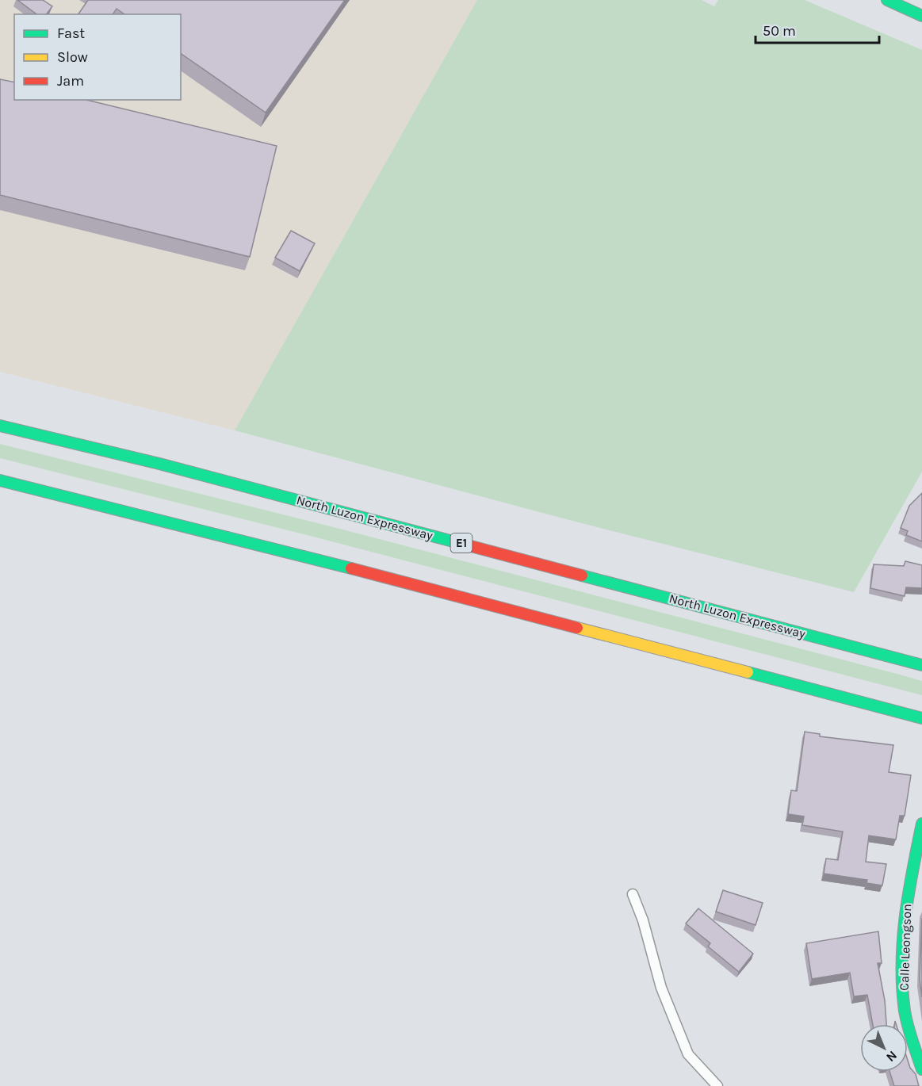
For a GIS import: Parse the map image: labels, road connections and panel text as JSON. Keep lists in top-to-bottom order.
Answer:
{
  "streets": {
    "main road": ["North Luzon Expressway", "E1", "Calle Leongson"]
  },
  "legend": ["Fast", "Slow", "Jam"],
  "scale_bar": "50 m",
  "north": "bottom right"
}
